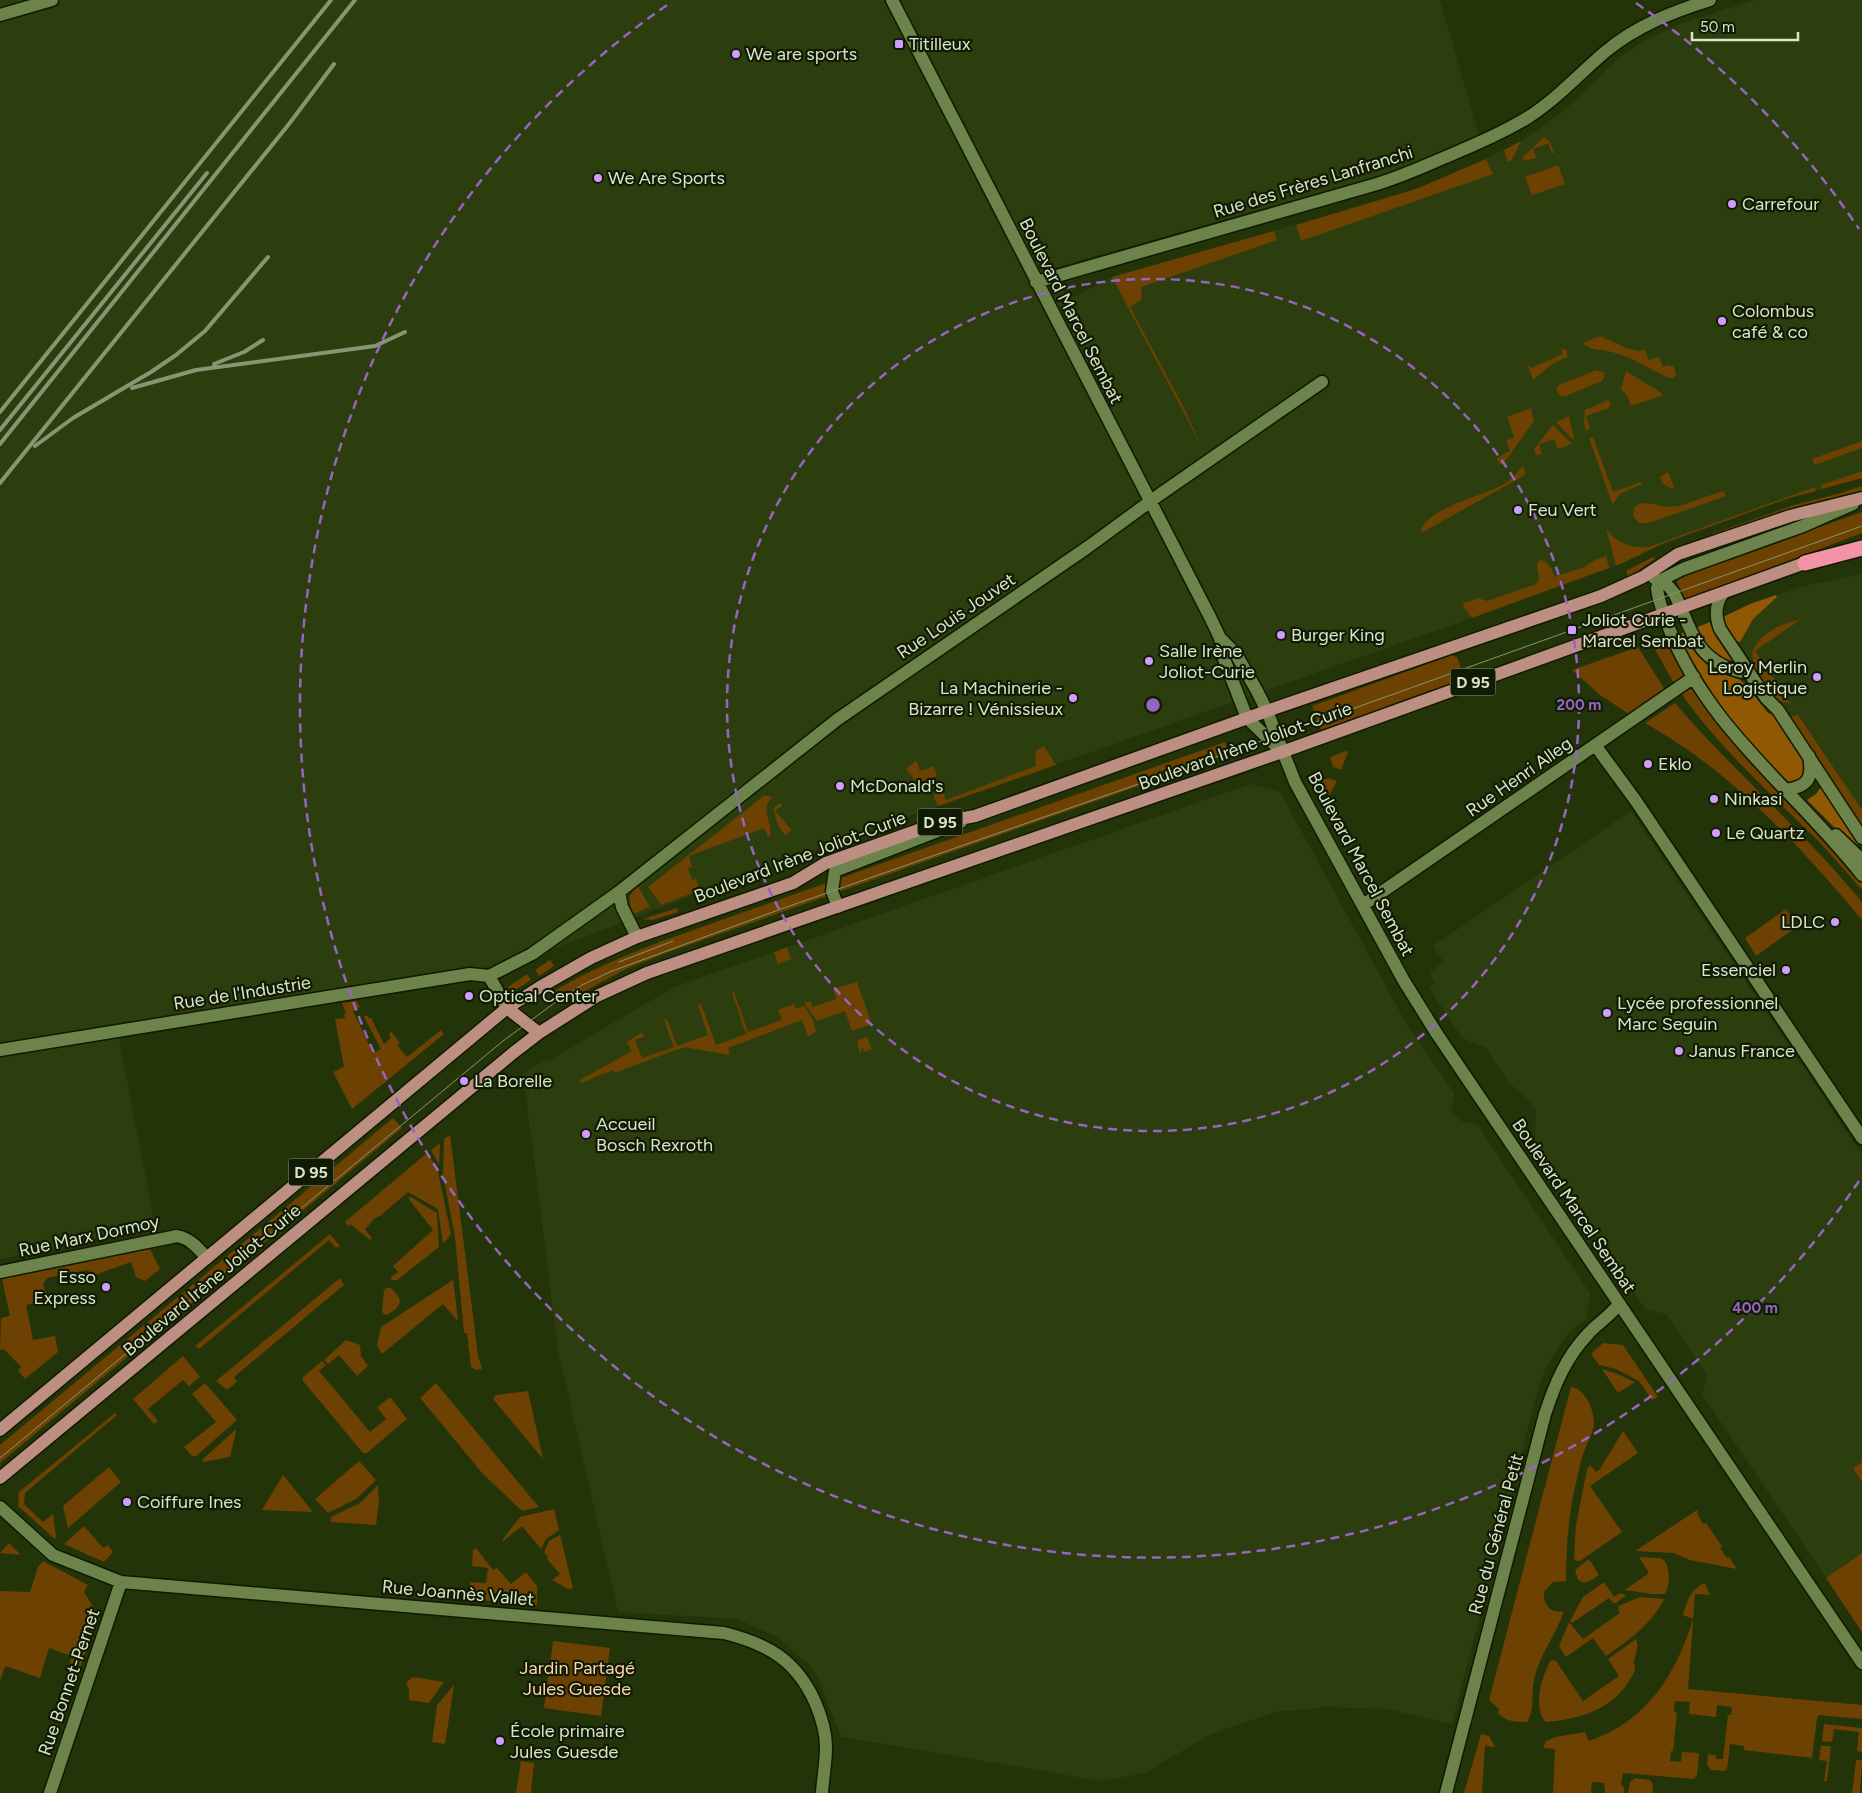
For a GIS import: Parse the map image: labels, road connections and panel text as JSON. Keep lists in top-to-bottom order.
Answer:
{
  "streets": {
    "main road": ["D 95", "Boulevard Irène Joliot-Curie"],
    "street": [
      "Rue des Frères Lanfranchi",
      "Boulevard Marcel Sembat",
      "Rue Louis Jouvet",
      "Rue Henri Alleg",
      "Rue de l'Industrie",
      "Rue Marx Dormoy",
      "Rue du Général Petit",
      "Rue Joannès Vallet",
      "Rue Bonnet-Pernet"
    ]
  },
  "crossings": [
    ["Rue des Frères Lanfranchi", "Boulevard Marcel Sembat"],
    ["Boulevard Marcel Sembat", "Rue Louis Jouvet"],
    ["Boulevard Marcel Sembat", "Boulevard Irène Joliot-Curie"],
    ["Boulevard Marcel Sembat", "Rue Henri Alleg"],
    ["Boulevard Marcel Sembat", "Rue du Général Petit"],
    ["Rue Louis Jouvet", "Rue de l'Industrie"],
    ["Boulevard Irène Joliot-Curie", "Rue Marx Dormoy"],
    ["Rue Joannès Vallet", "Rue Bonnet-Pernet"]
  ],
  "parks": ["Jardin Partagé Jules Guesde"],
  "places": {
    "transit": ["Titilleux", "Joliot Curie - Marcel Sembat"],
    "other": [
      "We are sports",
      "We Are Sports",
      "Carrefour",
      "Colombus café & co",
      "Feu Vert",
      "Burger King",
      "Salle Irène Joliot-Curie",
      "Leroy Merlin Logistique",
      "La Machinerie - Bizarre ! Vénissieux",
      "Eklo",
      "McDonald's",
      "Ninkasi",
      "Le Quartz",
      "LDLC",
      "Essenciel",
      "Optical Center",
      "Lycée professionnel Marc Seguin",
      "Janus France",
      "La Borelle",
      "Accueil Bosch Rexroth",
      "Esso Express",
      "Coiffure Ines",
      "École primaire Jules Guesde"
    ]
  },
  "scale_bar": "50 m",
  "rings": ["200 m", "400 m"]
}
